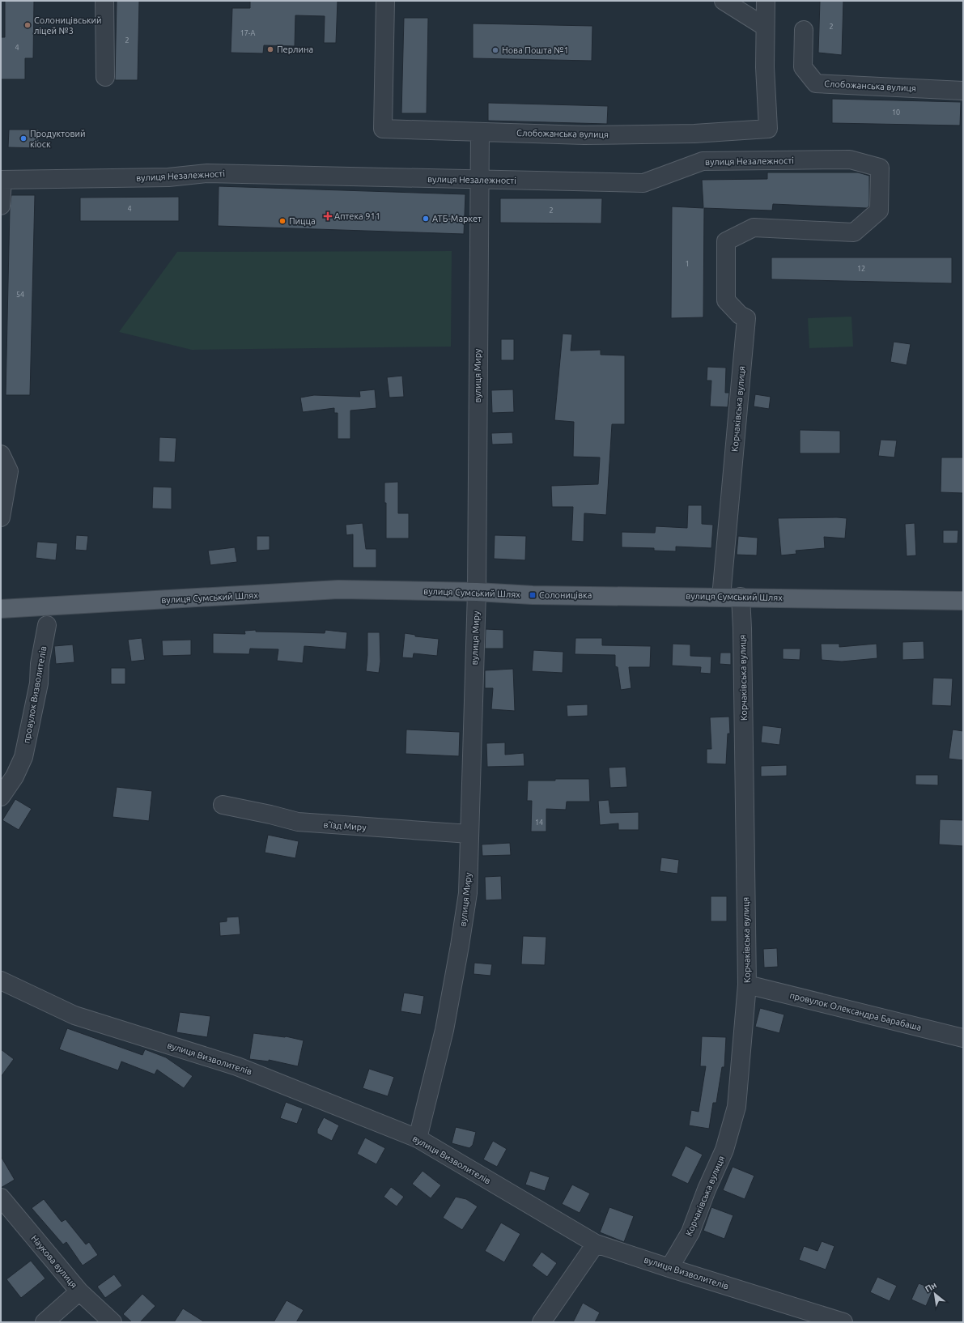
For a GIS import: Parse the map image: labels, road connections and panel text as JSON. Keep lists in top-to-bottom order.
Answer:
{
  "streets": {
    "main road": ["вулиця Сумський Шлях"],
    "street": [
      "Слобожанська вулиця",
      "вулиця Незалежності",
      "вулиця Миру",
      "Корчаківська вулиця",
      "провулок Визволителів",
      "в'їзд Миру",
      "провулок Олександра Барабаша",
      "вулиця Визволителів",
      "Наукова вулиця"
    ]
  },
  "crossings": [
    ["Слобожанська вулиця", "вулиця Миру"],
    ["вулиця Незалежності", "вулиця Миру"],
    ["вулиця Незалежності", "Корчаківська вулиця"],
    ["вулиця Миру", "вулиця Сумський Шлях"],
    ["вулиця Миру", "в'їзд Миру"],
    ["вулиця Миру", "вулиця Визволителів"],
    ["Корчаківська вулиця", "вулиця Сумський Шлях"],
    ["Корчаківська вулиця", "провулок Олександра Барабаша"],
    ["Корчаківська вулиця", "вулиця Визволителів"]
  ],
  "places": {
    "other": [
      "Солоницівський ліцей №3",
      "Перлина",
      "Нова Пошта №1",
      "Продуктовий кіоск",
      "АТБ-Маркет",
      "Пицца"
    ],
    "health": ["Аптека 911"],
    "transit": ["Солоницівка"]
  },
  "house_numbers": [
    "2",
    "17-А",
    "2",
    "4",
    "10",
    "4",
    "2",
    "1",
    "12",
    "54",
    "14"
  ],
  "north": "top left"
}
